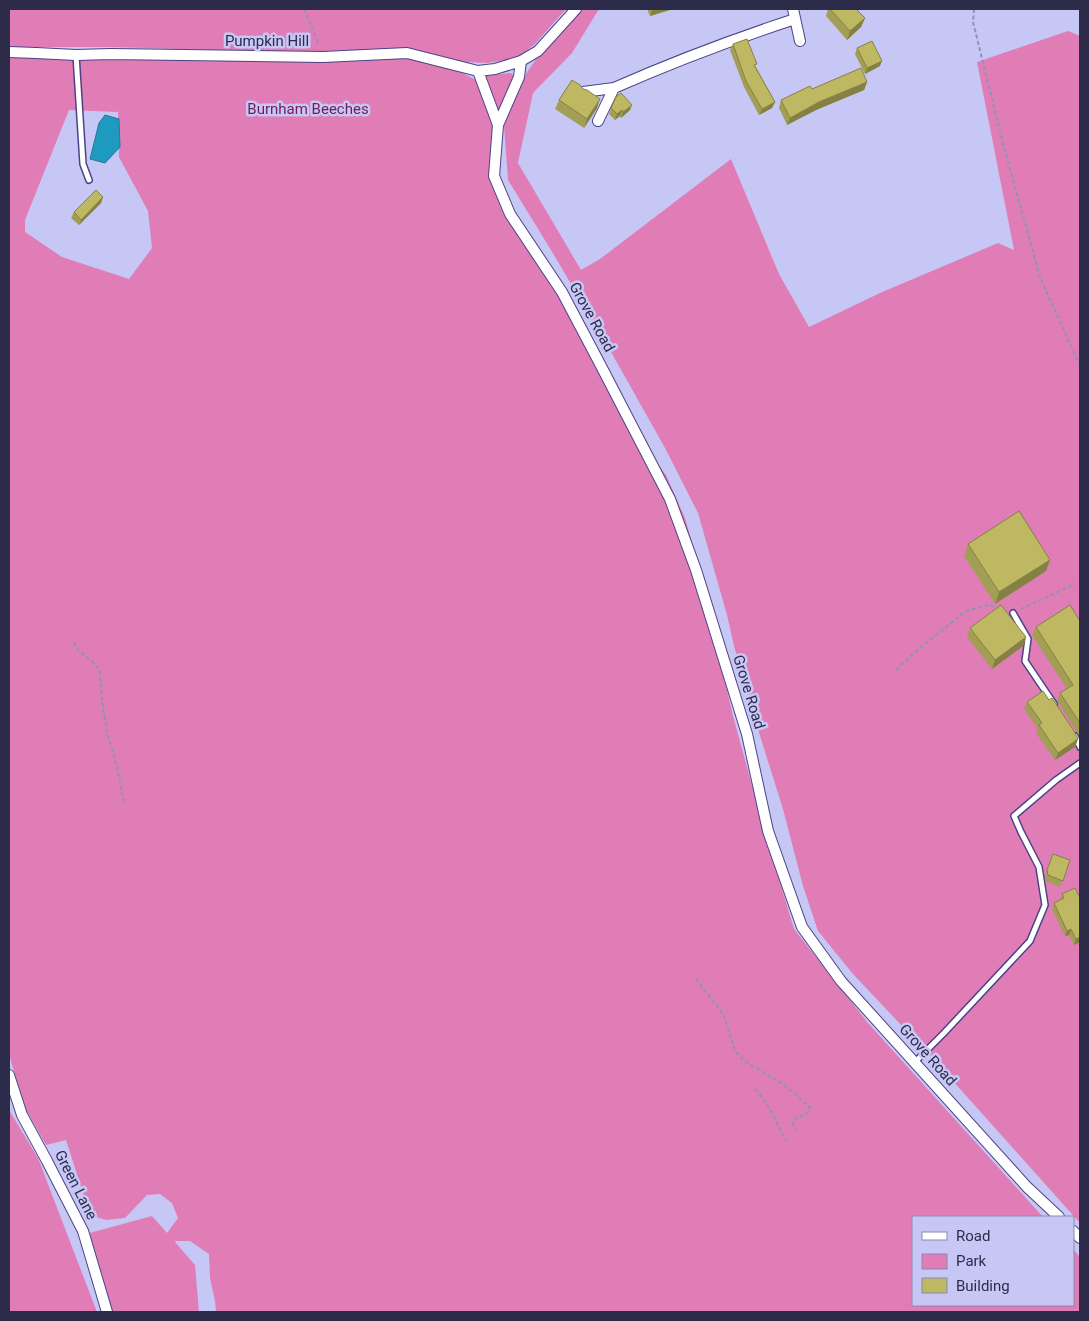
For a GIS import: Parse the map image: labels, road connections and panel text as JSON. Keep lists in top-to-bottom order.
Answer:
{
  "streets": {
    "street": ["Pumpkin Hill", "Grove Road", "Green Lane"]
  },
  "crossings": [
    ["Pumpkin Hill", "Grove Road"]
  ],
  "parks": ["Burnham Beeches"],
  "legend": ["Road", "Park", "Building"]
}
